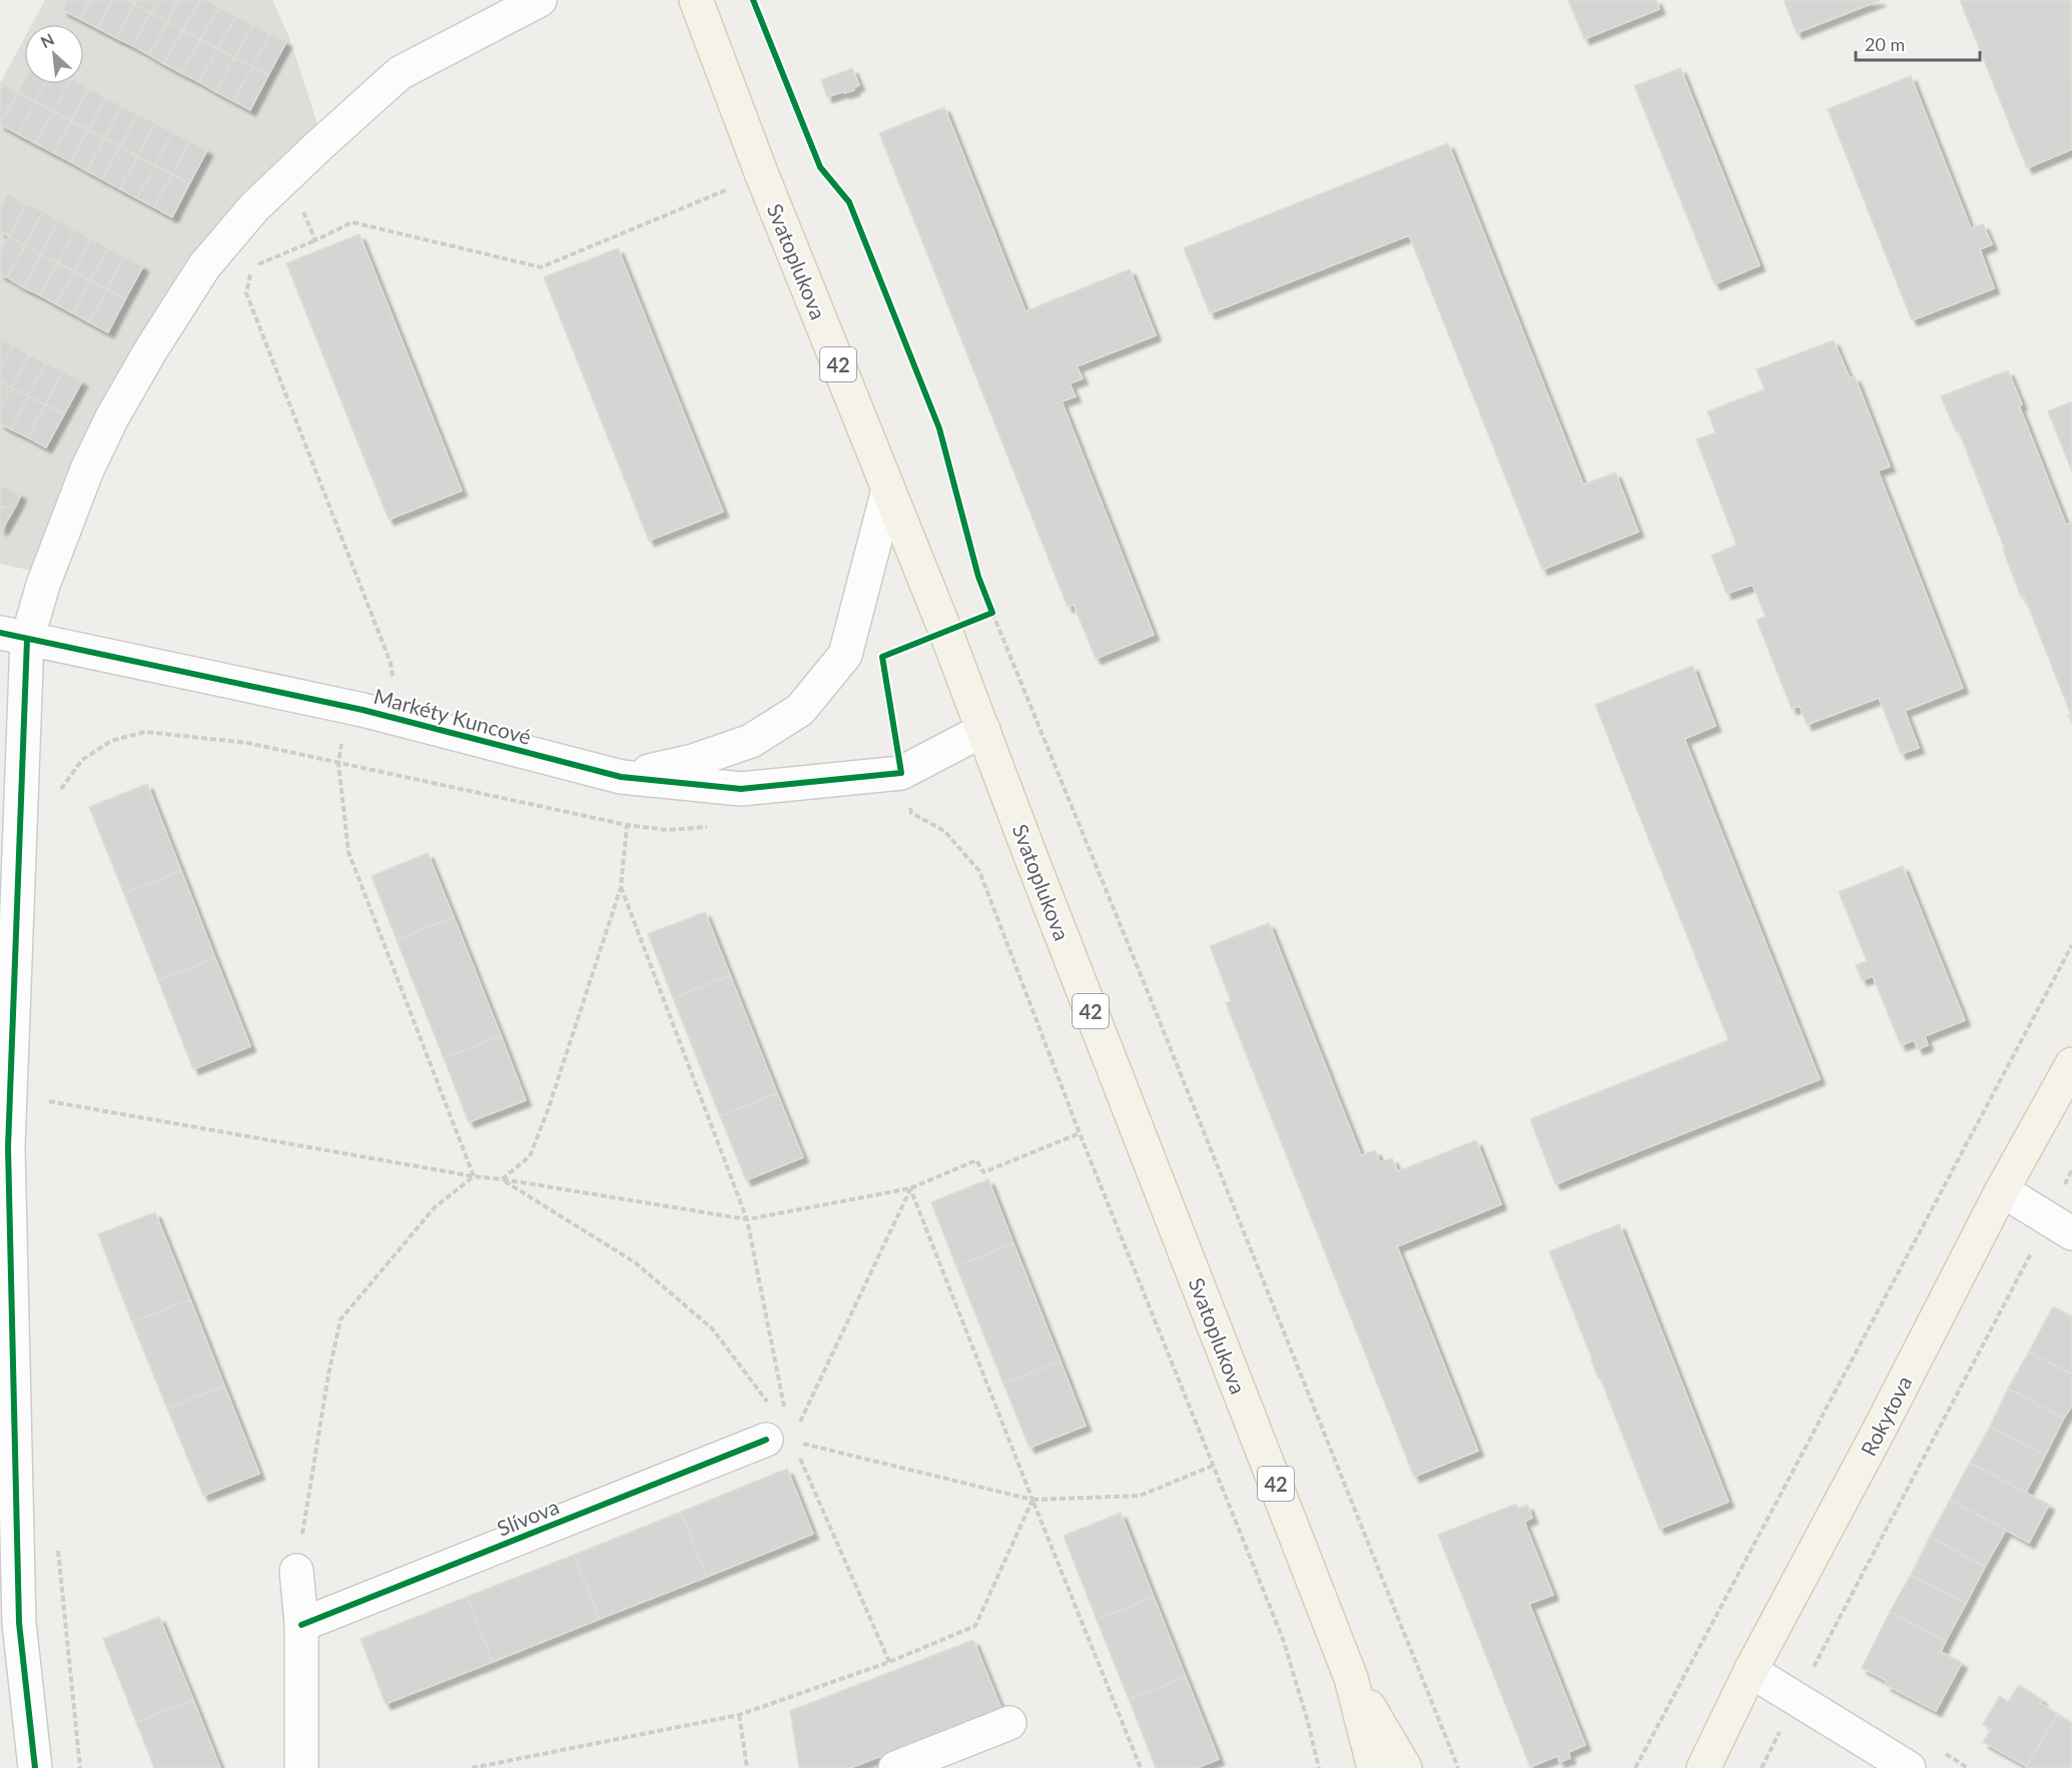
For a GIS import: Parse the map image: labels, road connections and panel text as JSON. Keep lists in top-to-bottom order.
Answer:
{
  "streets": {
    "main road": ["Svatoplukova", "42", "Rokytova"],
    "street": ["Markéty Kuncové", "Slívova"]
  },
  "crossings": [
    ["Svatoplukova", "Markéty Kuncové"]
  ],
  "scale_bar": "20 m",
  "north": "top left"
}
